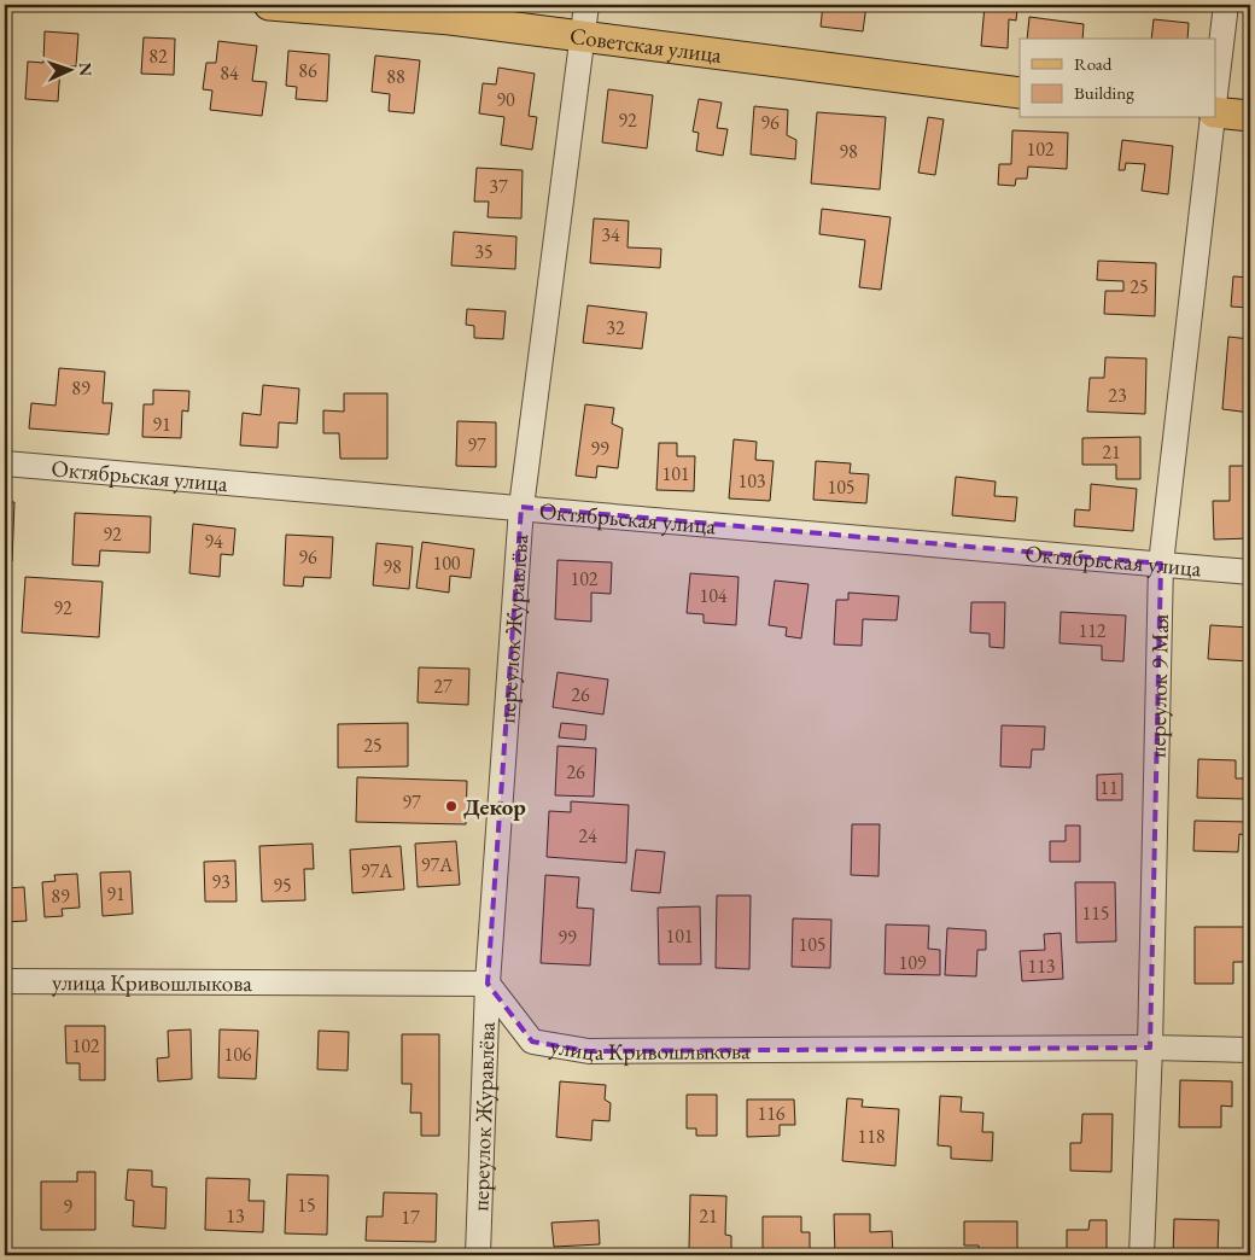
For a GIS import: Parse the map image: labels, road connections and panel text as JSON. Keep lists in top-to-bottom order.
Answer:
{
  "streets": {
    "main road": ["Советская улица"],
    "street": [
      "Октябрьская улица",
      "переулок Журавлёва",
      "переулок 9 Мая",
      "улица Кривошлыкова"
    ]
  },
  "crossings": [
    ["Советская улица", "переулок Журавлёва"],
    ["Октябрьская улица", "переулок Журавлёва"],
    ["Октябрьская улица", "переулок 9 Мая"],
    ["переулок Журавлёва", "улица Кривошлыкова"],
    ["переулок 9 Мая", "улица Кривошлыкова"]
  ],
  "places": ["Декор"],
  "house_numbers": [
    "82",
    "86",
    "84",
    "88",
    "90",
    "92",
    "96",
    "102",
    "98",
    "37",
    "34",
    "35",
    "25",
    "32",
    "89",
    "23",
    "91",
    "97",
    "99",
    "21",
    "101",
    "103",
    "105",
    "92",
    "94",
    "96",
    "100",
    "98",
    "102",
    "104",
    "92",
    "112",
    "27",
    "26",
    "25",
    "26",
    "11",
    "97",
    "24",
    "97А",
    "97А",
    "93",
    "95",
    "91",
    "89",
    "115",
    "101",
    "99",
    "105",
    "109",
    "113",
    "102",
    "106",
    "116",
    "118",
    "15",
    "9",
    "13",
    "21",
    "17"
  ],
  "legend": ["Road", "Building"],
  "north": "right"
}
